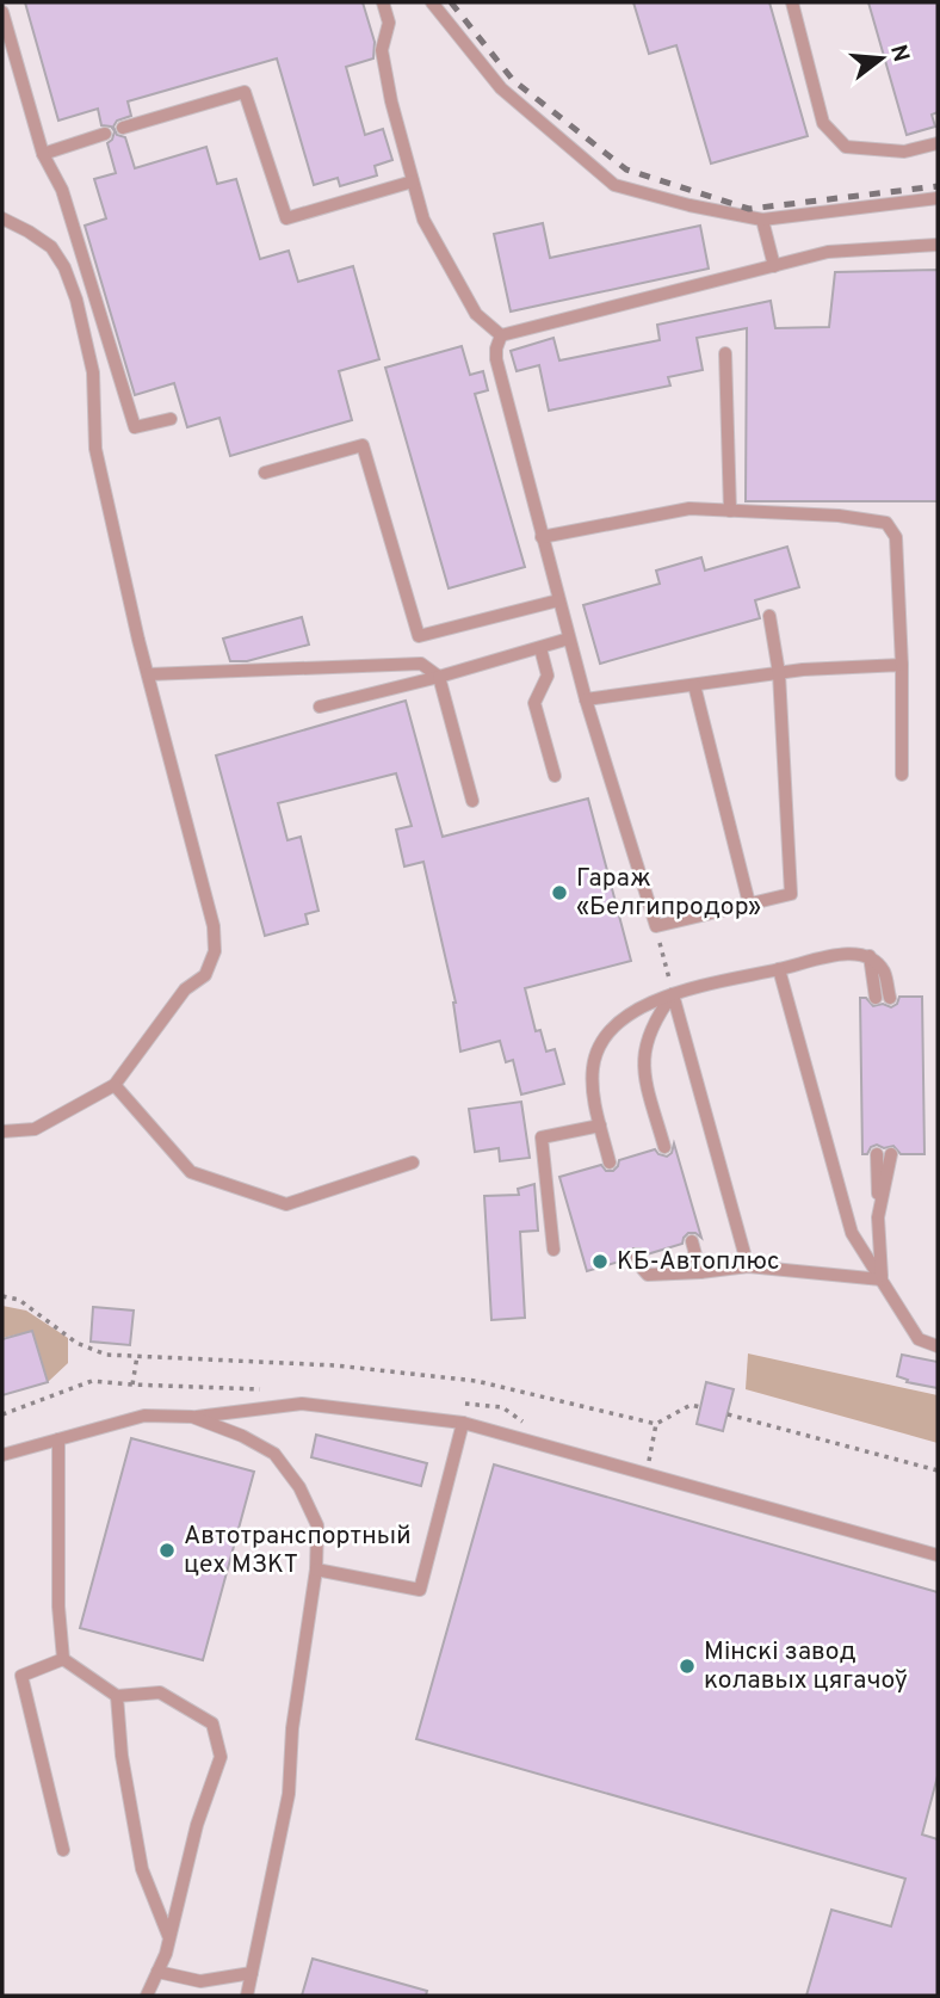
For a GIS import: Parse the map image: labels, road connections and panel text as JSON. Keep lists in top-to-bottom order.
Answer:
{
  "places": [
    "Гараж «Белгипродор»",
    "КБ-Автоплюс",
    "Автотранспортный цех МЗКТ",
    "Мінскі завод колавых цягачоў"
  ],
  "north": "right"
}
